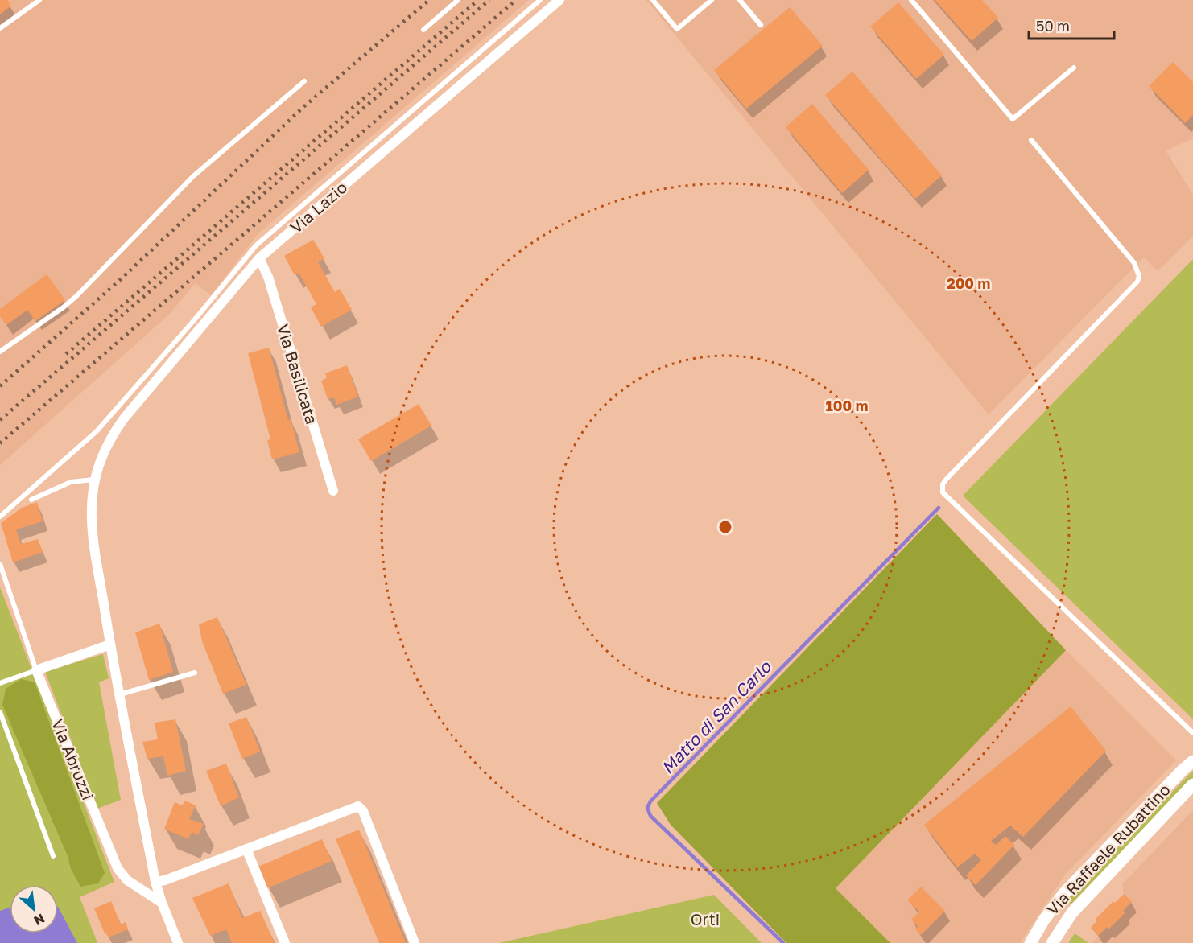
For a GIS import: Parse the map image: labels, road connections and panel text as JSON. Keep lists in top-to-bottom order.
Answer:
{
  "streets": {
    "street": [
      "Via Lazio",
      "Via Basilicata",
      "Via Abruzzi",
      "Via Raffaele Rubattino"
    ]
  },
  "crossings": [
    ["Via Lazio", "Via Basilicata"]
  ],
  "water": ["Matto di San Carlo"],
  "parks": ["Orti"],
  "scale_bar": "50 m",
  "north": "bottom right",
  "rings": ["200 m", "100 m"]
}
